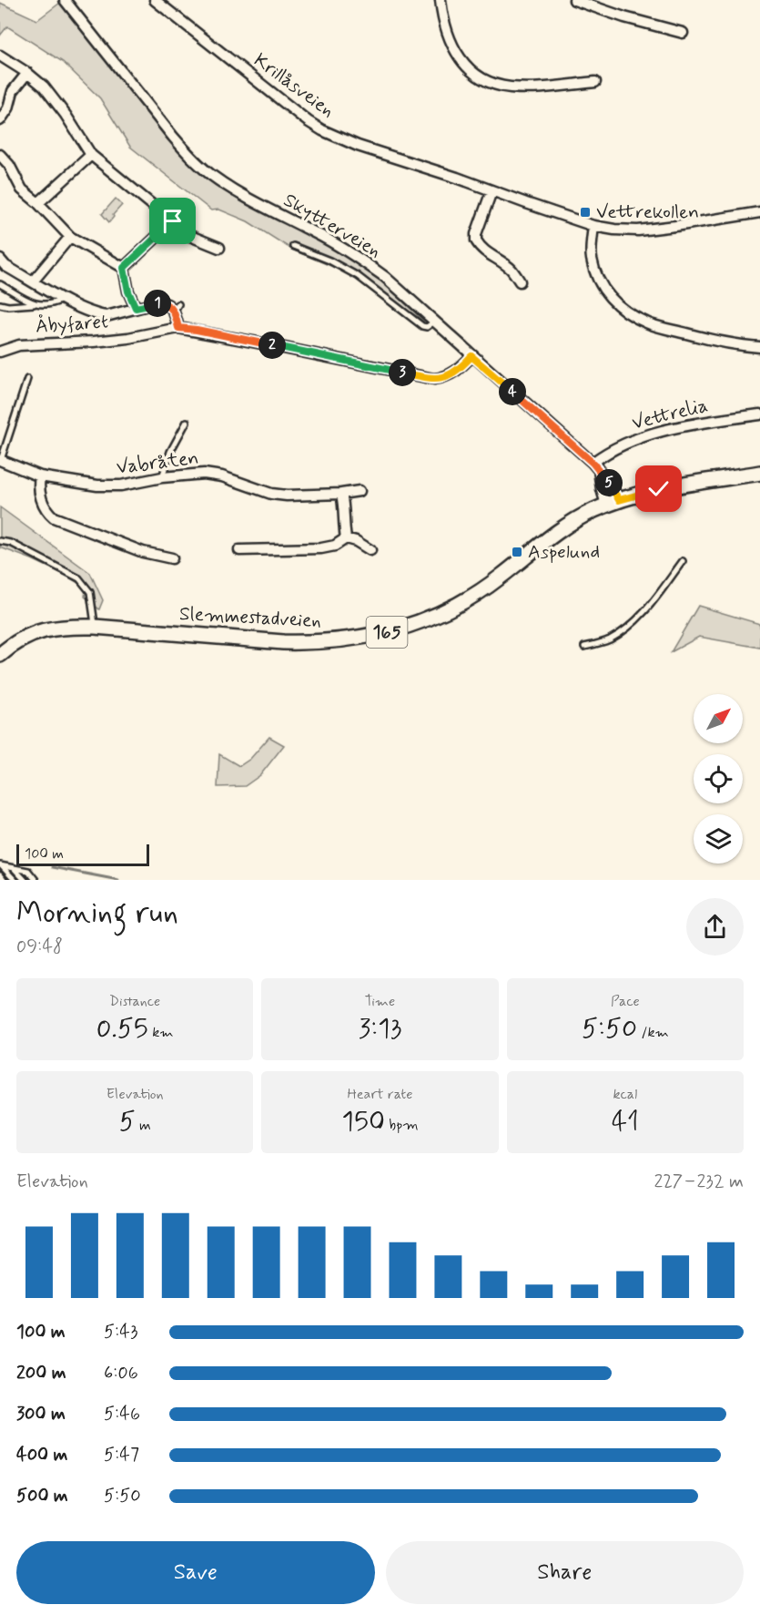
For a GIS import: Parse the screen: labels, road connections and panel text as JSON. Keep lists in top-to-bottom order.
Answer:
{
  "streets": {
    "main road": ["Slemmestadveien", "165"],
    "street": [
      "Krillåsveien",
      "Skytterveien",
      "Åbyfaret",
      "Vettrelia",
      "Vabråten"
    ]
  },
  "crossings": [
    ["Skytterveien", "Åbyfaret"],
    ["Skytterveien", "Vettrelia"],
    ["Skytterveien", "Slemmestadveien"]
  ],
  "places": {
    "transit": ["Vettrekollen", "Aspelund"]
  },
  "scale_bar": "100 m",
  "north": "top right",
  "page": {
    "pins": [
      "1",
      "2",
      "3",
      "4",
      "5"
    ],
    "scale": "100 m",
    "heading": ["Morning run", "09:48"],
    "stats": [
      ["Distance", "0.55 km"],
      ["Time", "3:13"],
      ["Pace", "5:50 /km"],
      ["Elevation", "5 m"],
      ["Heart rate", "150 bpm"],
      ["kcal", "41"]
    ],
    "chart": ["Elevation", "227–232 m"],
    "list": [
      {
        "name": "100 m",
        "note": "5:43"
      },
      {
        "name": "200 m",
        "note": "6:06"
      },
      {
        "name": "300 m",
        "note": "5:46"
      },
      {
        "name": "400 m",
        "note": "5:47"
      },
      {
        "name": "500 m",
        "note": "5:50"
      }
    ],
    "buttons": ["Save", "Share"]
  }
}
